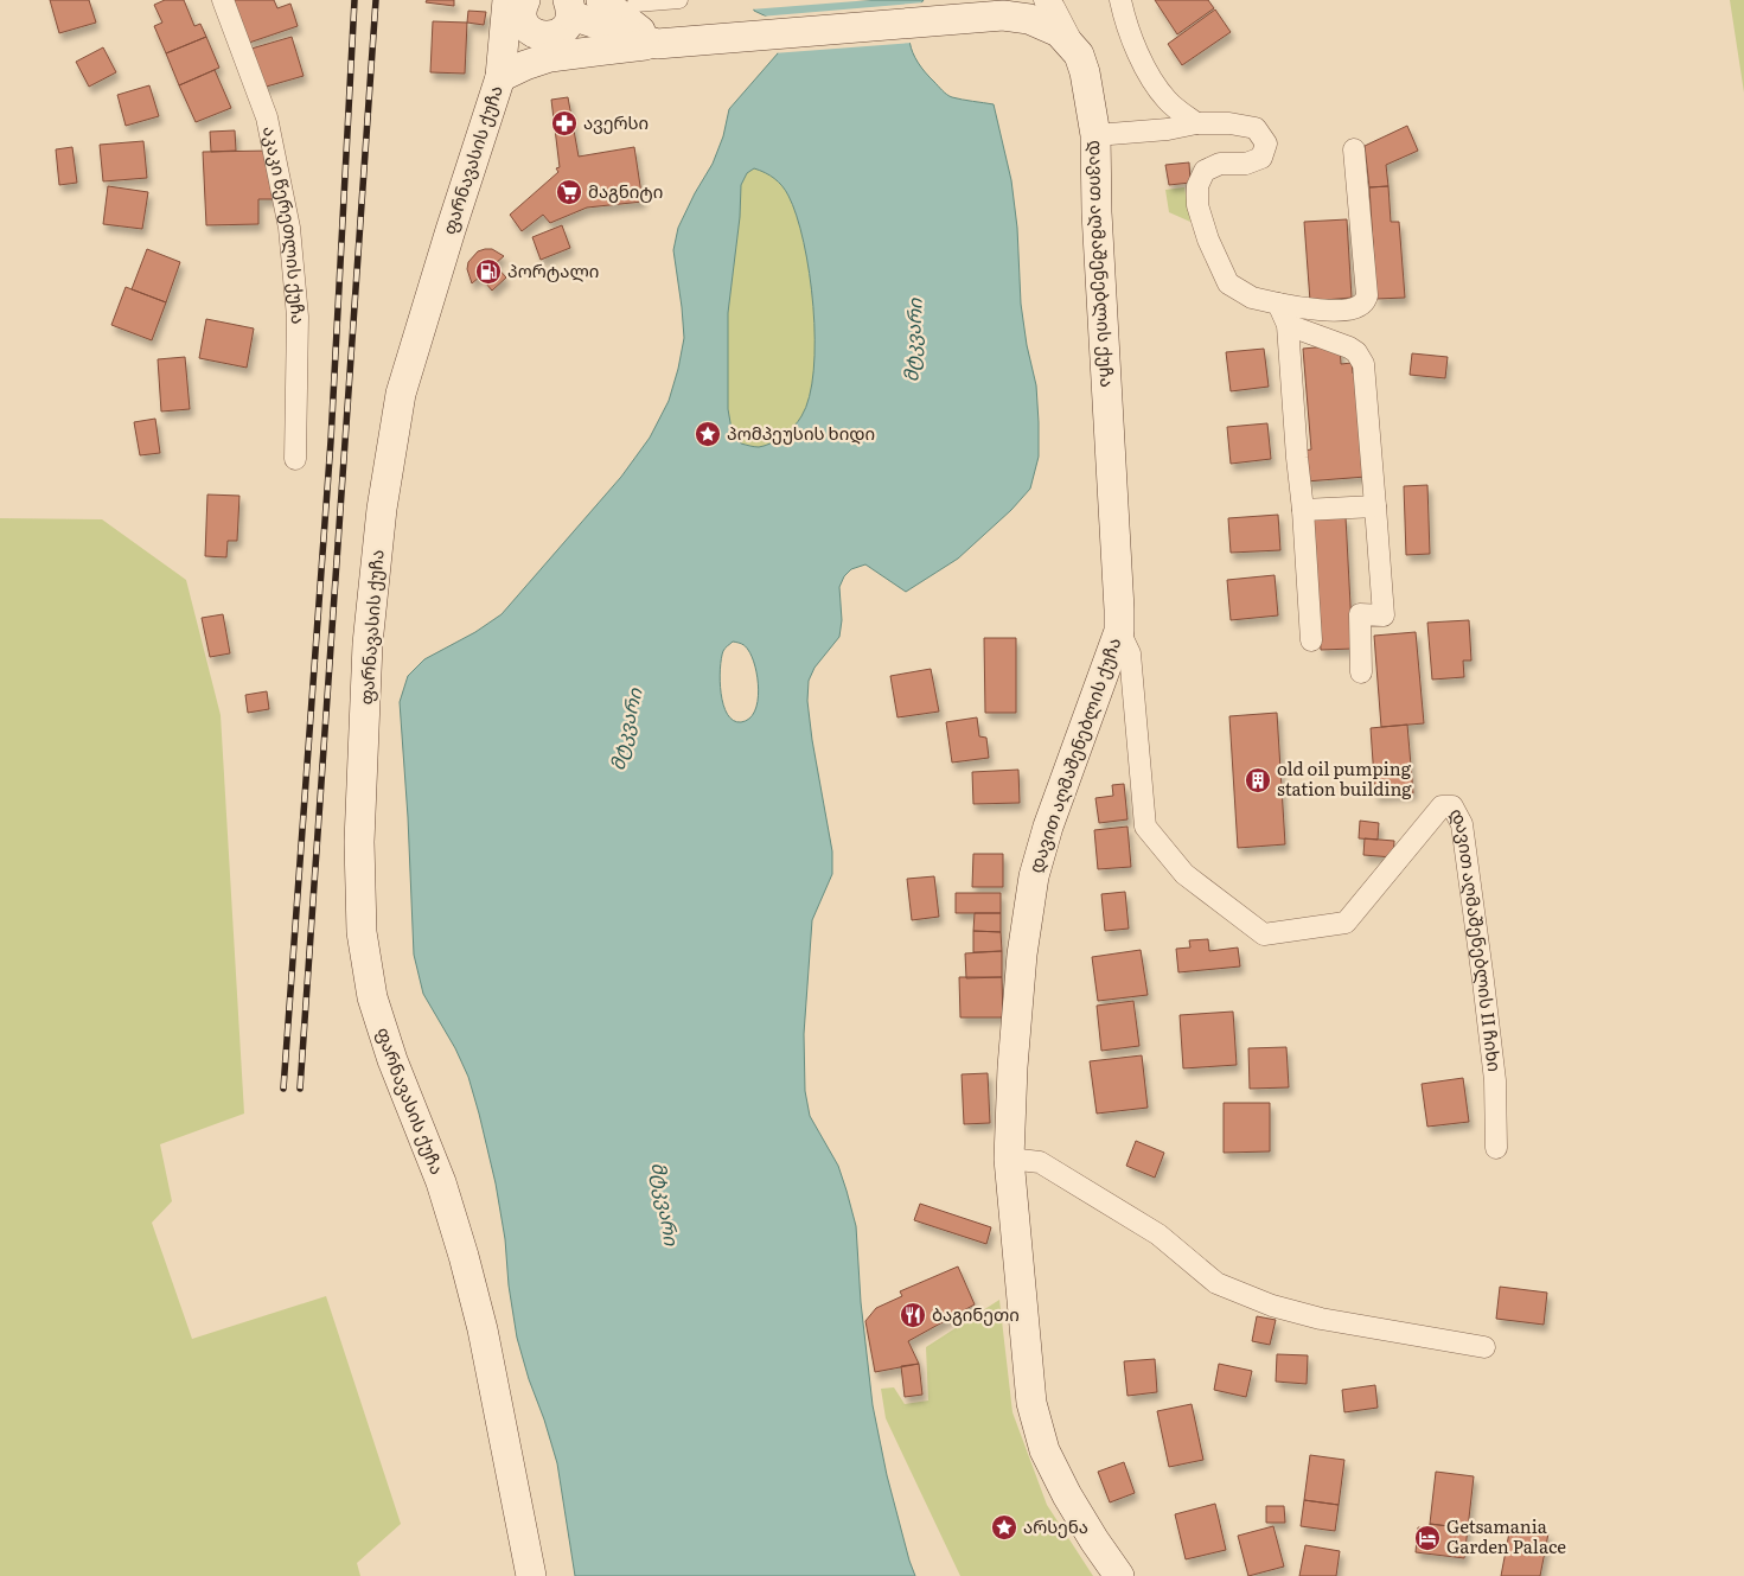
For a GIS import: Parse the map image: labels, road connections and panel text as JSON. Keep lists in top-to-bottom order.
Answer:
{
  "streets": {
    "main road": ["ფარნავასის ქუჩა", "დავით აღმაშენებლის ქუჩა"],
    "street": ["აკაკი წერეთლის ქუჩა", "დავით აღმაშენებლის II ჩიხი"]
  },
  "crossings": [
    ["ფარნავასის ქუჩა", "დავით აღმაშენებლის ქუჩა"],
    ["დავით აღმაშენებლის ქუჩა", "დავით აღმაშენებლის II ჩიხი"]
  ],
  "water": ["მტკვარი"],
  "places": {
    "pharmacy": ["ავერსი"],
    "supermarket": ["მაგნიტი"],
    "fuel station": ["პორტალი"],
    "place": ["პომპეუსის ხიდი", "არსენა"],
    "building": ["old oil pumping station building"],
    "restaurant": ["ბაგინეთი"],
    "hotel": ["Getsamania Garden Palace"]
  }
}
